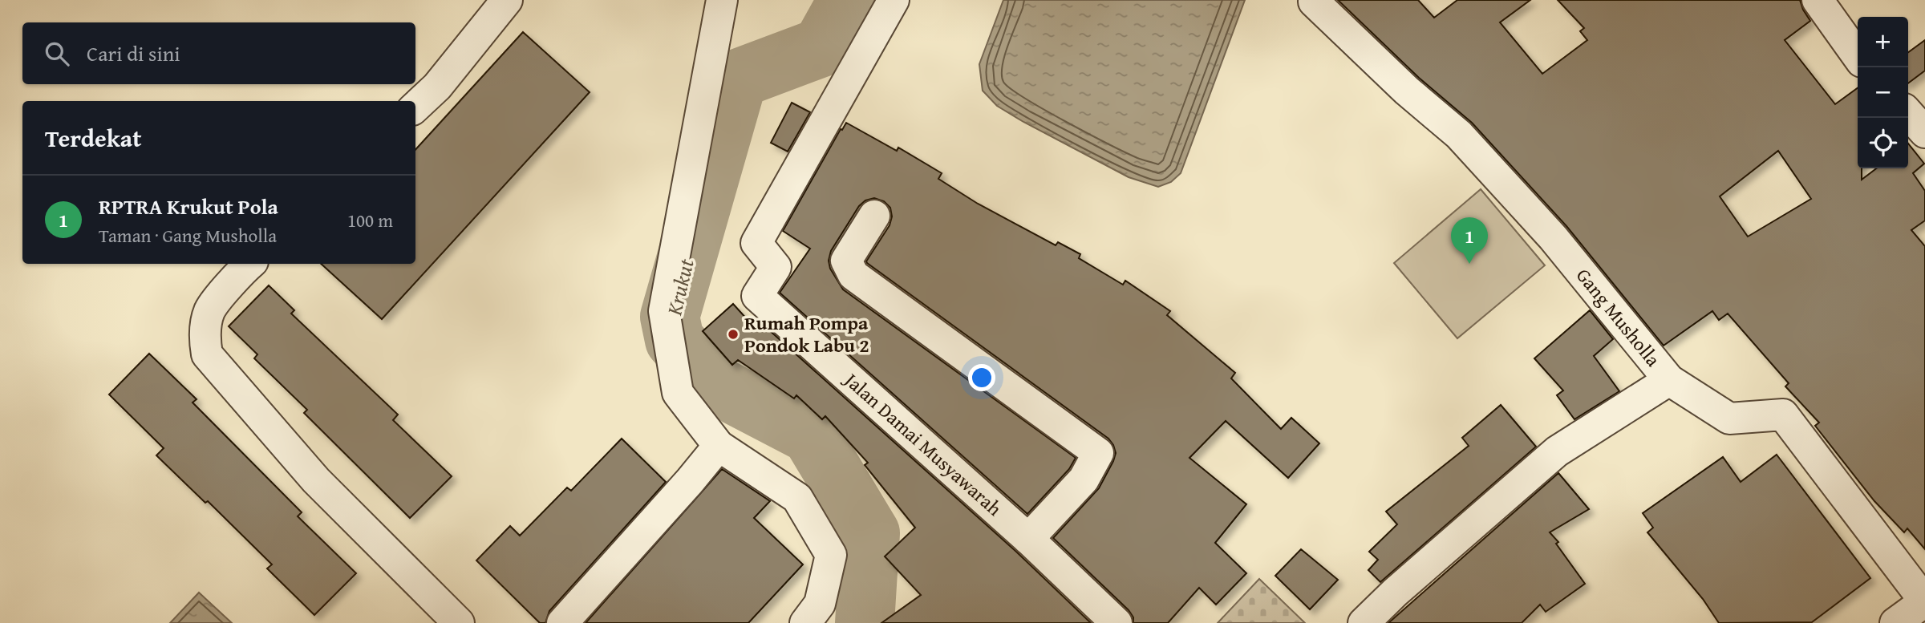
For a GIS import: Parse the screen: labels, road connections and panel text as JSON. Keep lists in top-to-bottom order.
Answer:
{
  "streets": {
    "street": ["Gang Musholla", "Jalan Damai Musyawarah"]
  },
  "water": ["Krukut"],
  "places": ["Rumah Pompa Pondok Labu 2"],
  "page": {
    "map_buttons": ["+", "−"],
    "search": "Cari di sini",
    "heading": "Terdekat",
    "list": [
      {
        "mark": "1",
        "name": "RPTRA Krukut Pola",
        "note": "Taman · Gang Musholla",
        "value": "100 m"
      }
    ],
    "pins": "1"
  }
}
